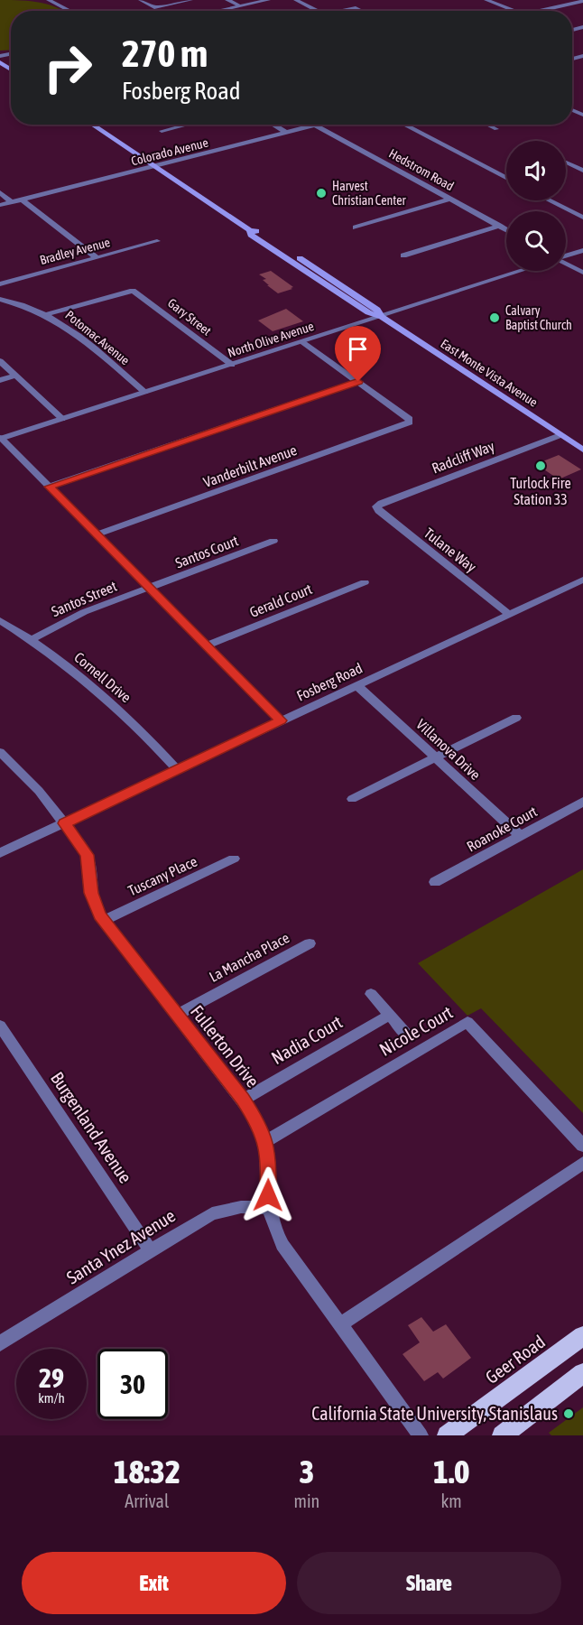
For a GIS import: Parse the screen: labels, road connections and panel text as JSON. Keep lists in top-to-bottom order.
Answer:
{
  "streets": {
    "main road": ["East Monte Vista Avenue", "Geer Road"],
    "street": [
      "Colorado Avenue",
      "Hedstrom Road",
      "Bradley Avenue",
      "Gary Street",
      "Potomac Avenue",
      "North Olive Avenue",
      "Radcliff Way",
      "Vanderbilt Avenue",
      "Tulane Way",
      "Santos Court",
      "Santos Street",
      "Gerald Court",
      "Cornell Drive",
      "Fosberg Road",
      "Villanova Drive",
      "Roanoke Court",
      "Tuscany Place",
      "La Mancha Place",
      "Nicole Court",
      "Nadia Court",
      "Fullerton Drive",
      "Burgenland Avenue",
      "Santa Ynez Avenue"
    ]
  },
  "crossings": [
    ["Colorado Avenue", "Hedstrom Road"],
    ["Colorado Avenue", "East Monte Vista Avenue"],
    ["Gary Street", "Potomac Avenue"],
    ["Gary Street", "North Olive Avenue"],
    ["Potomac Avenue", "North Olive Avenue"],
    ["North Olive Avenue", "East Monte Vista Avenue"],
    ["East Monte Vista Avenue", "Radcliff Way"],
    ["Radcliff Way", "Tulane Way"],
    ["Tulane Way", "Fosberg Road"],
    ["Santos Court", "Santos Street"],
    ["Santos Street", "Cornell Drive"],
    ["Cornell Drive", "Fosberg Road"],
    ["Fosberg Road", "Villanova Drive"],
    ["Fosberg Road", "Fullerton Drive"],
    ["Villanova Drive", "Roanoke Court"],
    ["Tuscany Place", "Fullerton Drive"],
    ["La Mancha Place", "Fullerton Drive"],
    ["Nicole Court", "Fullerton Drive"],
    ["Nadia Court", "Fullerton Drive"],
    ["Fullerton Drive", "Santa Ynez Avenue"],
    ["Burgenland Avenue", "Santa Ynez Avenue"]
  ],
  "places": [
    "Harvest Christian Center",
    "Calvary Baptist Church",
    "Turlock Fire Station 33",
    "California State University, Stanislaus"
  ],
  "page": {
    "turn": ["270 m", "Fosberg Road"],
    "speed": "29 km/h",
    "limit": "30",
    "eta": [
      "18:32",
      "Arrival",
      "3",
      "min",
      "1.0",
      "km"
    ],
    "buttons": ["Exit", "Share"]
  }
}
